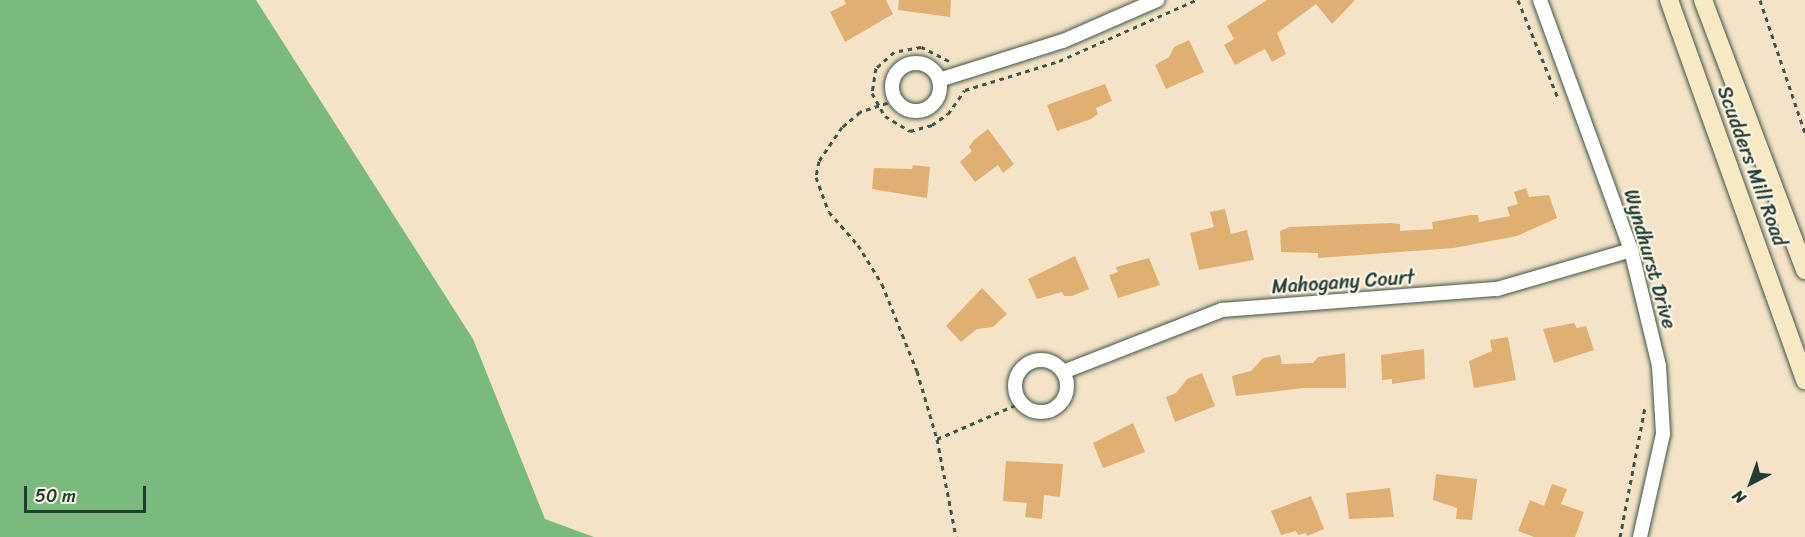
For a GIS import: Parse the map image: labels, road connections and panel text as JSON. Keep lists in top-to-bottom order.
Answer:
{
  "streets": {
    "main road": ["Scudders Mill Road"],
    "street": ["Wyndhurst Drive", "Mahogany Court"]
  },
  "crossings": [
    ["Wyndhurst Drive", "Mahogany Court"]
  ],
  "scale_bar": "50 m",
  "north": "bottom left"
}
